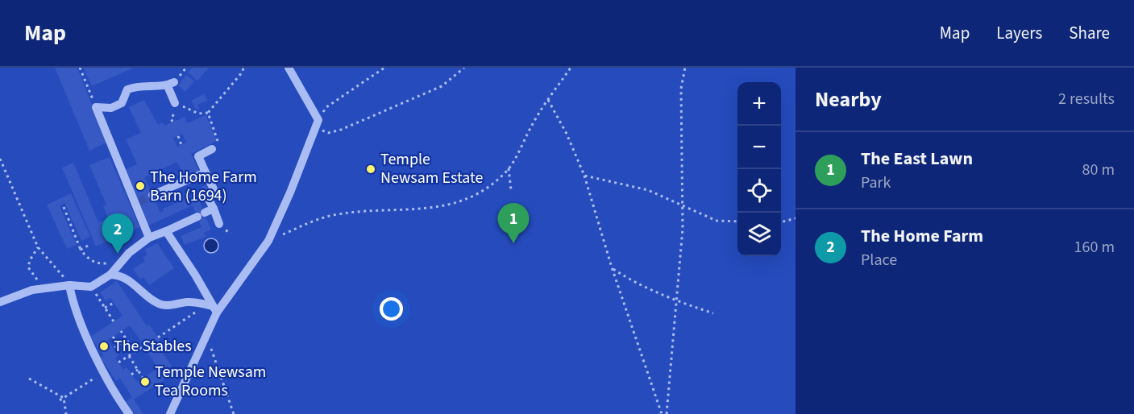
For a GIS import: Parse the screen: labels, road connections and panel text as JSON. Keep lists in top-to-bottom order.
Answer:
{
  "places": [
    "Temple Newsam Estate",
    "The Home Farm Barn (1694)",
    "The Stables",
    "Temple Newsam Tea Rooms"
  ],
  "page": {
    "header": "Map",
    "nav": ["Map", "Layers", "Share"],
    "heading": ["Nearby", "2 results"],
    "map_buttons": ["+", "−"],
    "list": [
      {
        "mark": "1",
        "name": "The East Lawn",
        "note": "Park",
        "value": "80 m"
      },
      {
        "mark": "2",
        "name": "The Home Farm",
        "note": "Place",
        "value": "160 m"
      }
    ],
    "pins": ["1", "2"]
  }
}
